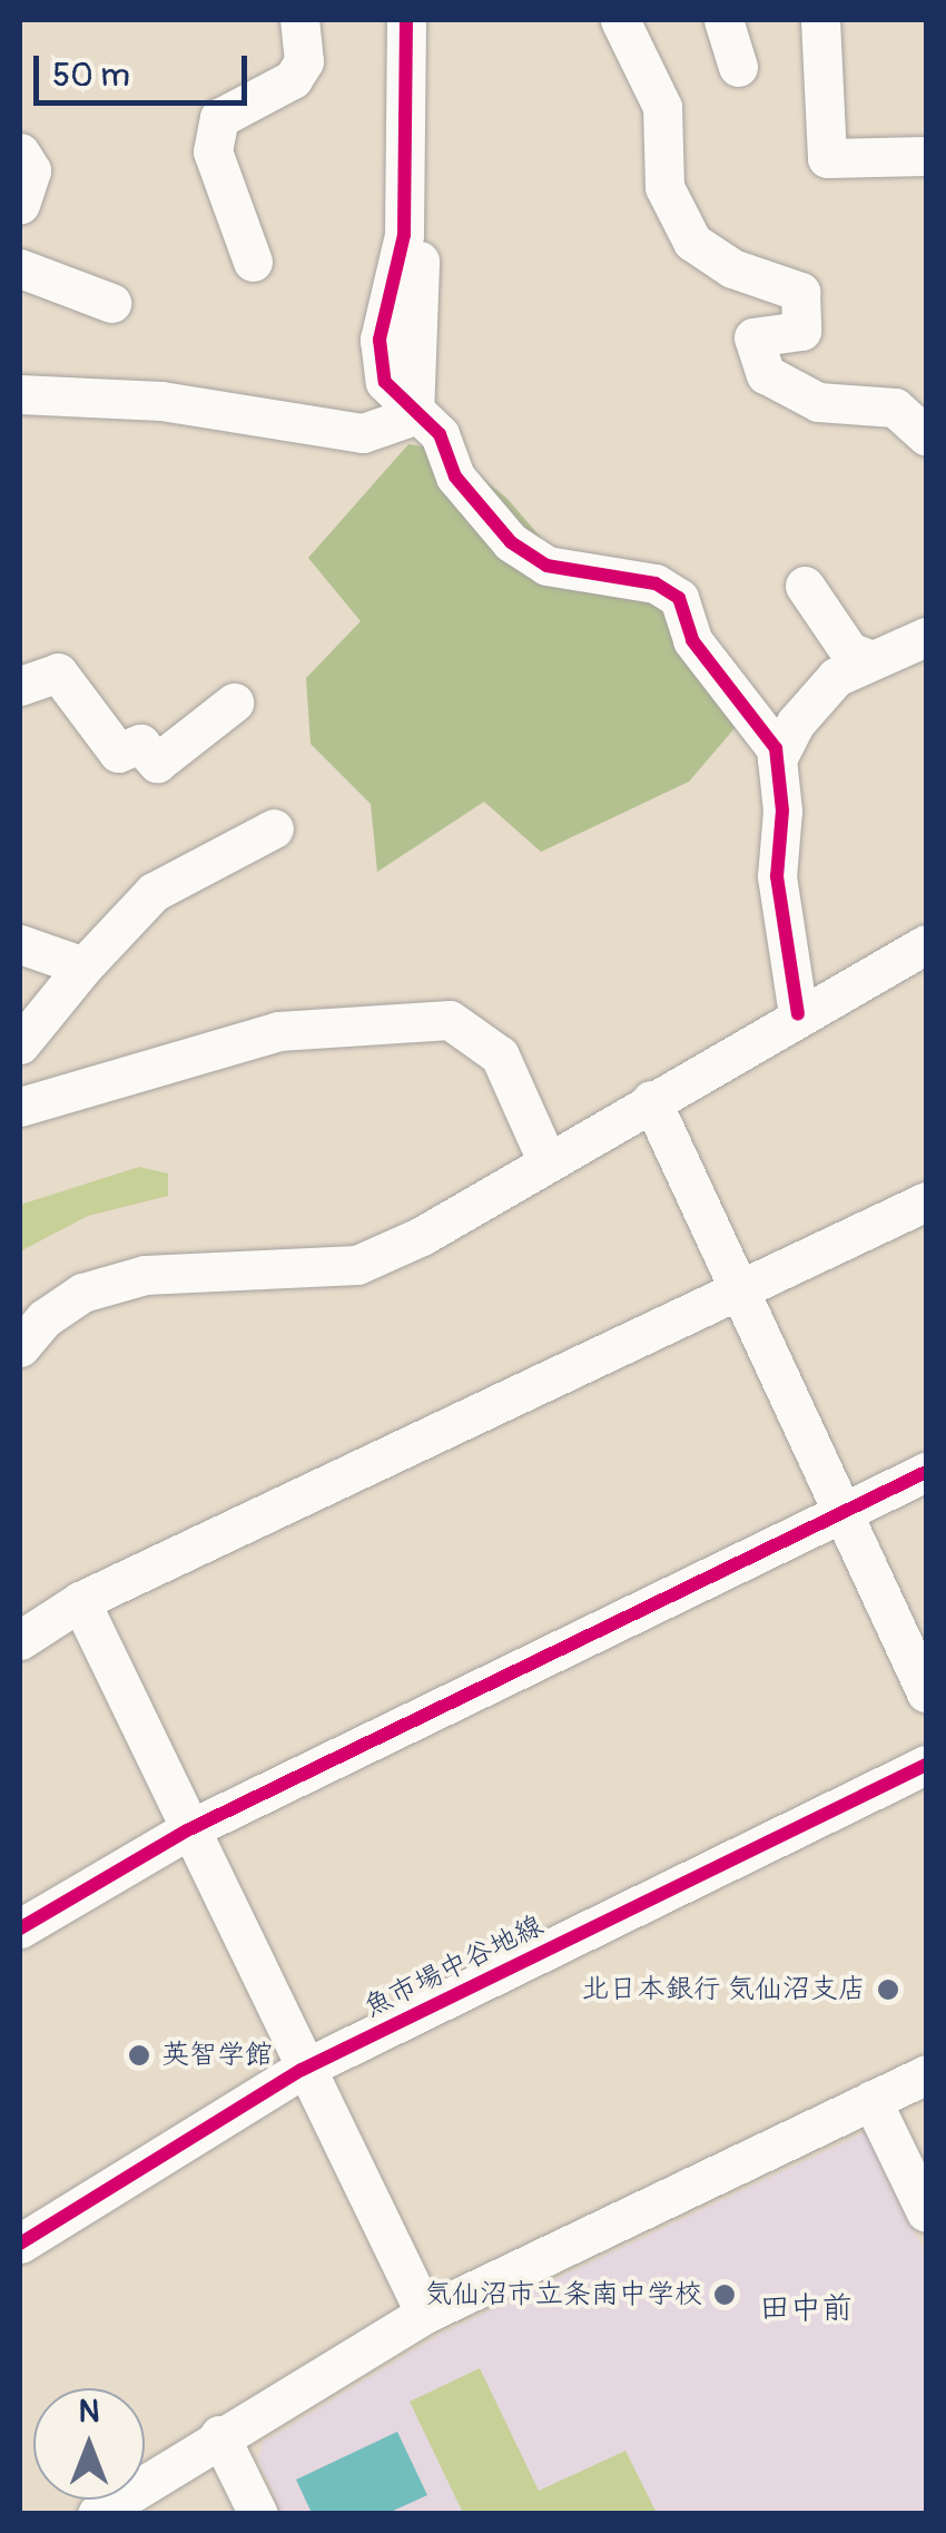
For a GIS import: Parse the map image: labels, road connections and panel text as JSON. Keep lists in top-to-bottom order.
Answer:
{
  "streets": {
    "street": ["魚市場中谷地線"]
  },
  "districts": ["田中前"],
  "places": ["北日本銀行 気仙沼支店", "英智学館", "気仙沼市立条南中学校"],
  "scale_bar": "50 m",
  "north": "top"
}
